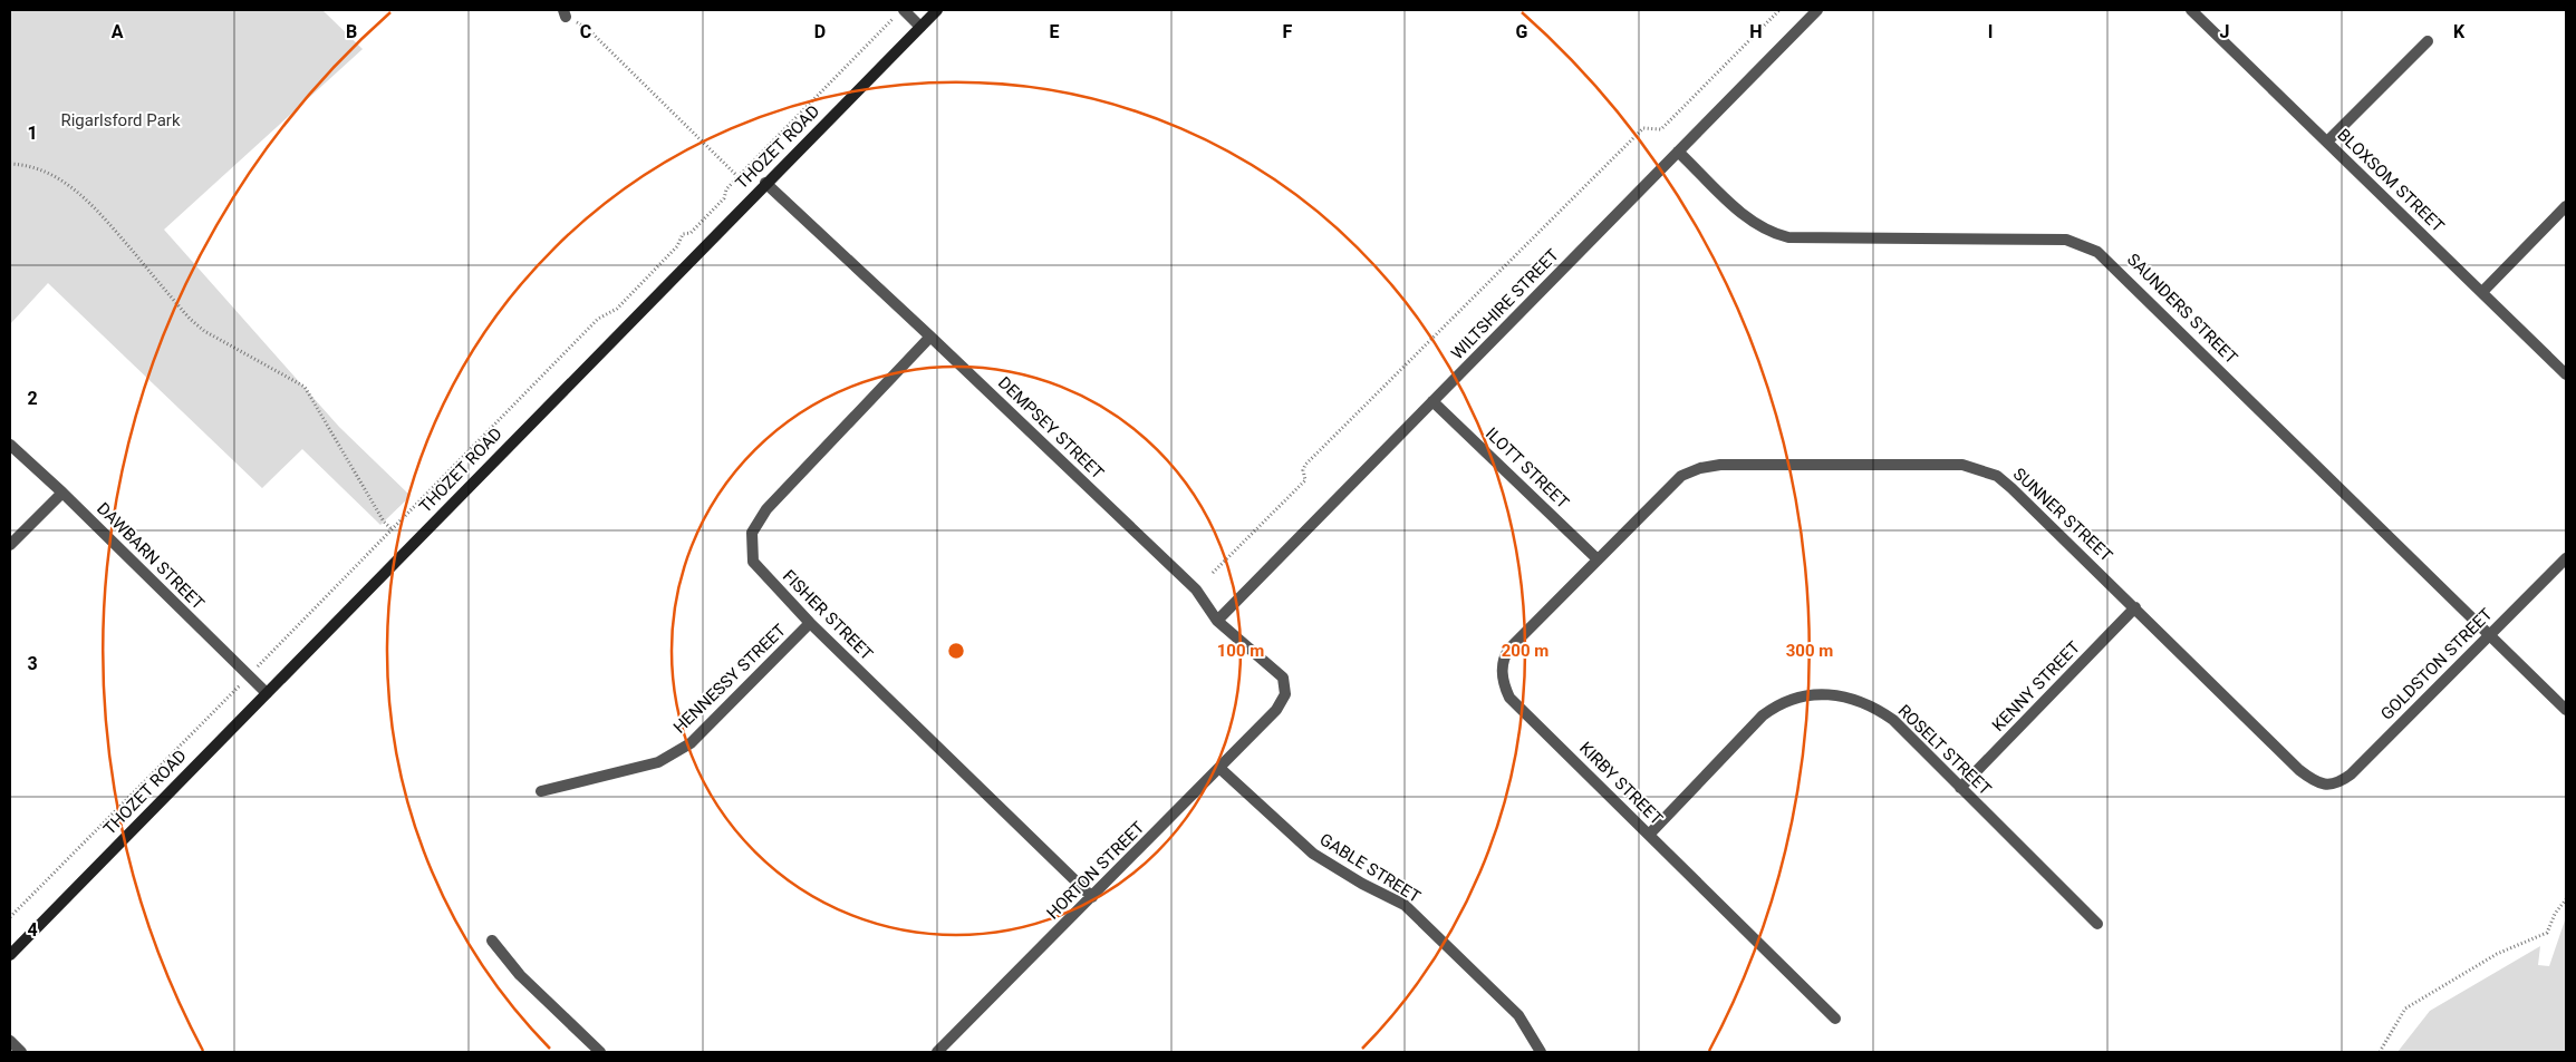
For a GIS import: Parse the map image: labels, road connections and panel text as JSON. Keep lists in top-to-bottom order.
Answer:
{
  "streets": {
    "street": [
      "THOZET ROAD",
      "BLOXSOM STREET",
      "WILTSHIRE STREET",
      "SAUNDERS STREET",
      "DEMPSEY STREET",
      "ILOTT STREET",
      "SUNNER STREET",
      "DAWBARN STREET",
      "FISHER STREET",
      "GOLDSTON STREET",
      "HENNESSY STREET",
      "KENNY STREET",
      "ROSELT STREET",
      "KIRBY STREET",
      "GABLE STREET",
      "HORTON STREET"
    ]
  },
  "crossings": [
    ["THOZET ROAD", "DEMPSEY STREET"],
    ["THOZET ROAD", "DAWBARN STREET"],
    ["WILTSHIRE STREET", "SAUNDERS STREET"],
    ["WILTSHIRE STREET", "DEMPSEY STREET"],
    ["WILTSHIRE STREET", "ILOTT STREET"],
    ["SAUNDERS STREET", "GOLDSTON STREET"],
    ["DEMPSEY STREET", "FISHER STREET"],
    ["DEMPSEY STREET", "HORTON STREET"],
    ["ILOTT STREET", "SUNNER STREET"],
    ["ILOTT STREET", "KIRBY STREET"],
    ["SUNNER STREET", "GOLDSTON STREET"],
    ["SUNNER STREET", "KENNY STREET"],
    ["SUNNER STREET", "KIRBY STREET"],
    ["FISHER STREET", "HENNESSY STREET"],
    ["FISHER STREET", "HORTON STREET"],
    ["KENNY STREET", "ROSELT STREET"],
    ["ROSELT STREET", "KIRBY STREET"],
    ["GABLE STREET", "HORTON STREET"]
  ],
  "parks": ["Rigarlsford Park"],
  "grid": {
    "columns": [
      "A",
      "B",
      "C",
      "D",
      "E",
      "F",
      "G",
      "H",
      "I",
      "J",
      "K"
    ],
    "rows": [
      "1",
      "2",
      "3",
      "4"
    ]
  },
  "rings": ["100 m", "200 m", "300 m"]
}
